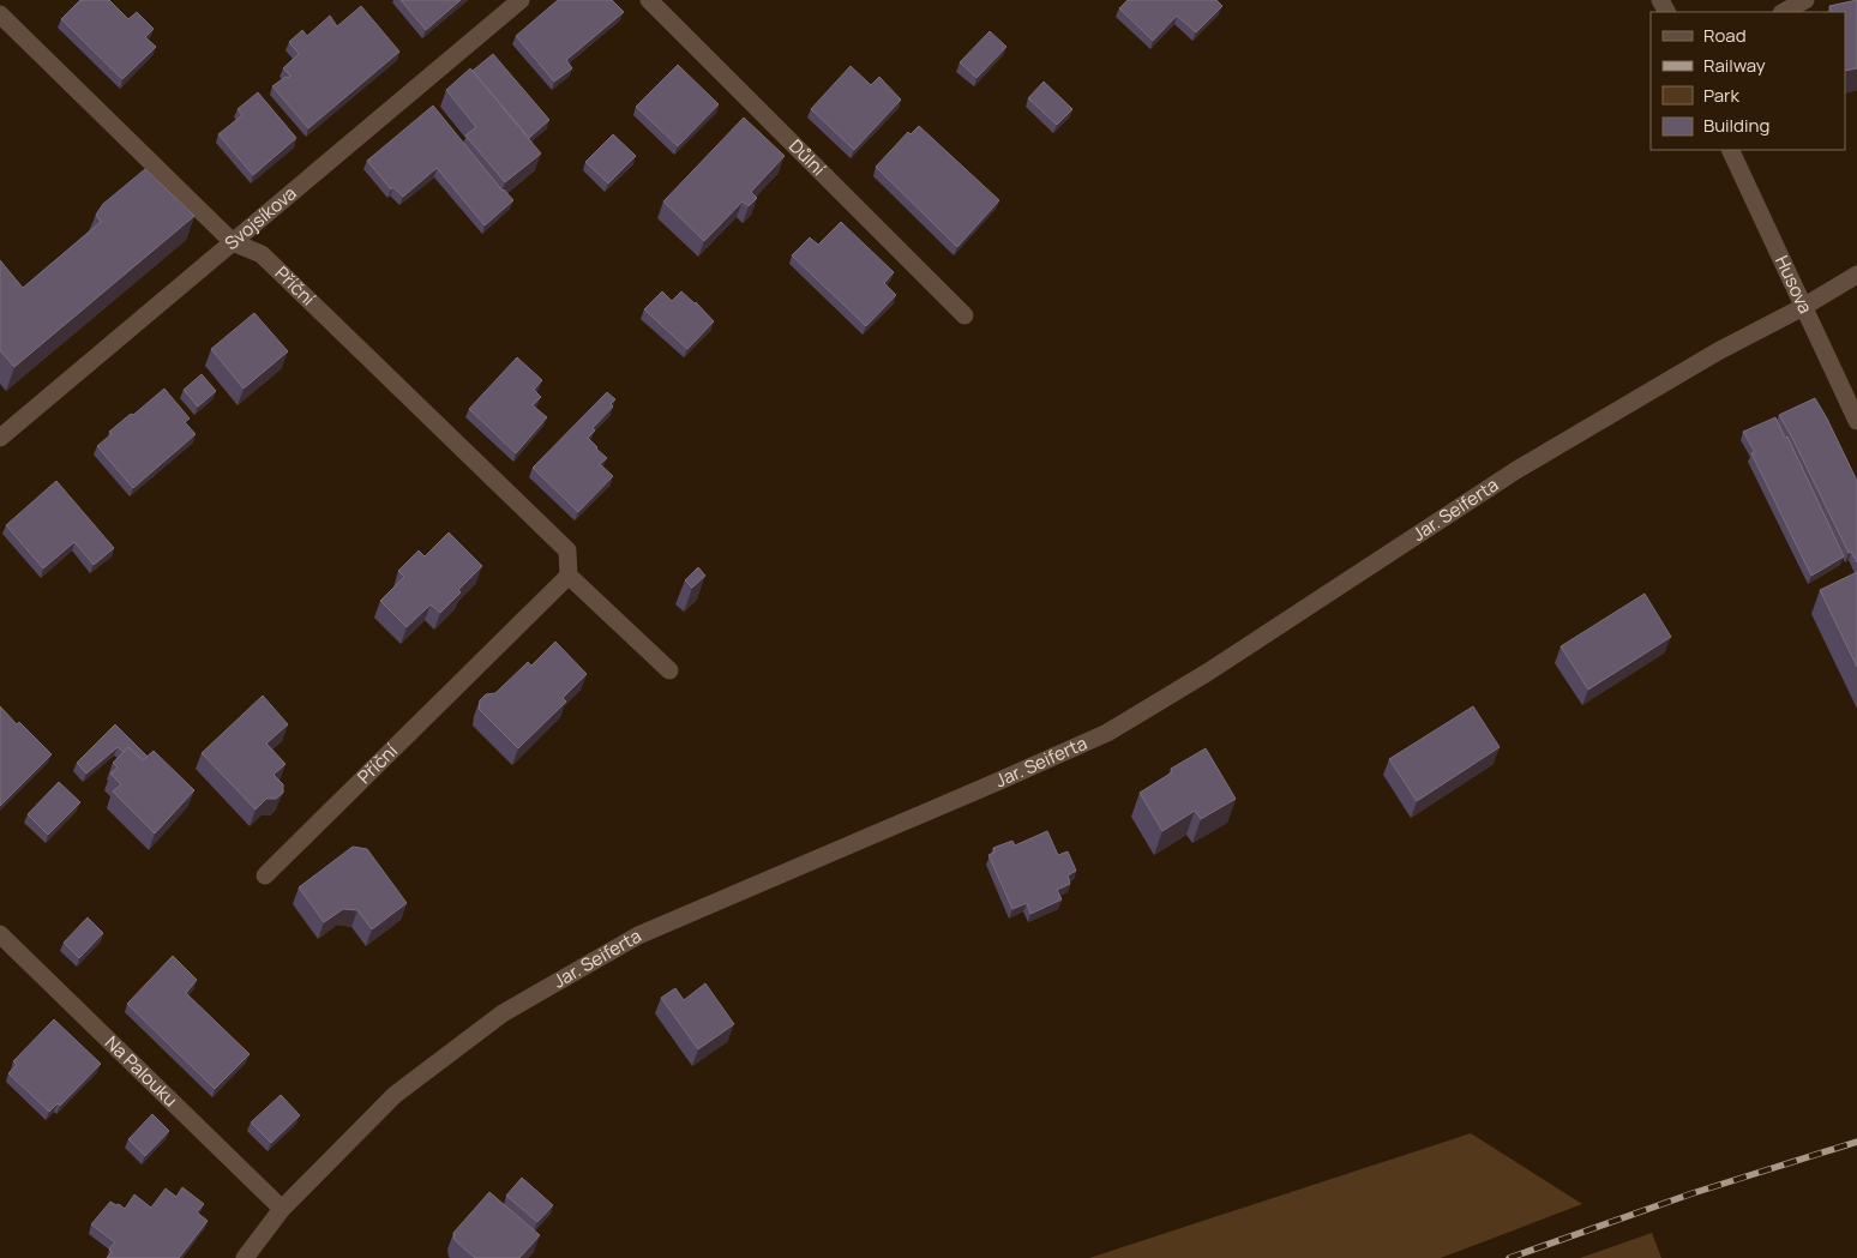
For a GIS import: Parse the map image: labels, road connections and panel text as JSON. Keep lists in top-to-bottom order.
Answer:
{
  "streets": {
    "street": [
      "Důlní",
      "Svojsíkova",
      "Husova",
      "Příční",
      "Jar. Seiferta",
      "Na Palouku"
    ]
  },
  "crossings": [
    ["Svojsíkova", "Příční"],
    ["Husova", "Jar. Seiferta"],
    ["Jar. Seiferta", "Na Palouku"]
  ],
  "legend": [
    "Road",
    "Railway",
    "Park",
    "Building"
  ]
}
